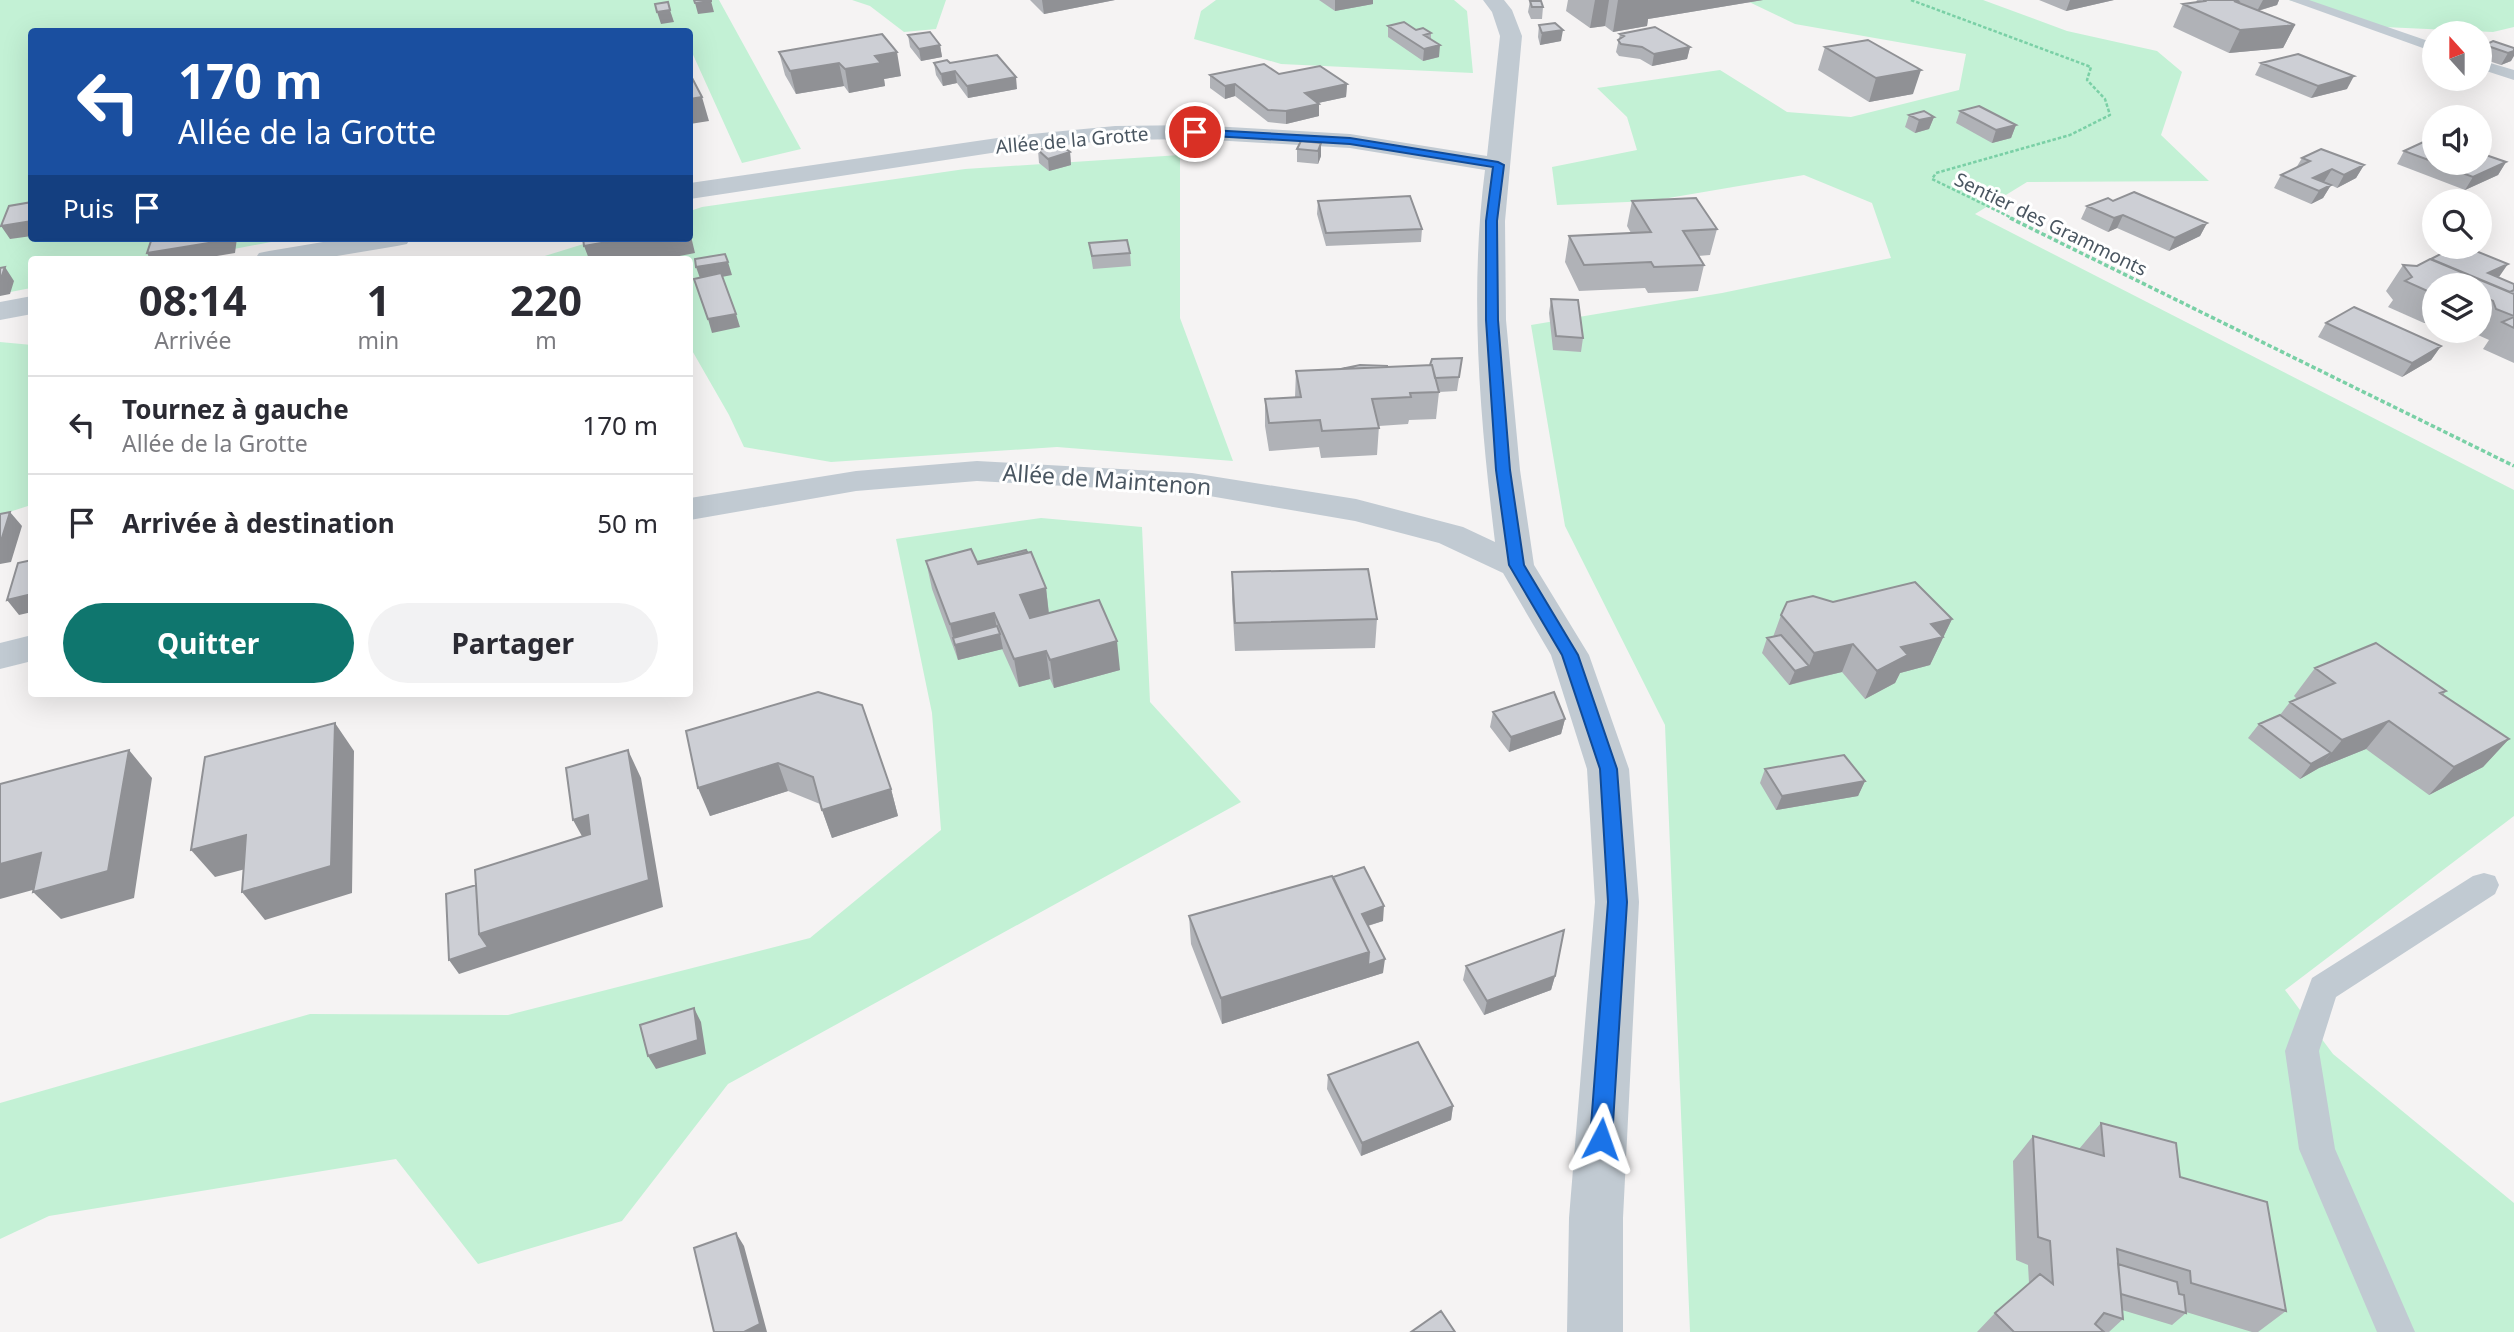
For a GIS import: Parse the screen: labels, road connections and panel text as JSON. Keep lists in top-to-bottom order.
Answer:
{
  "streets": {
    "street": ["Allée de la Grotte", "Allée de Maintenon"],
    "path": ["Sentier des Grammonts"]
  },
  "north": "top",
  "page": {
    "turn": ["170 m", "Allée de la Grotte"],
    "then": "Puis",
    "eta": [
      "08:14",
      "Arrivée",
      "1",
      "min",
      "220",
      "m"
    ],
    "list": [
      {
        "name": "Tournez à gauche",
        "note": "Allée de la Grotte",
        "value": "170 m"
      },
      {
        "name": "Arrivée à destination",
        "value": "50 m"
      }
    ],
    "buttons": ["Quitter", "Partager"]
  }
}
